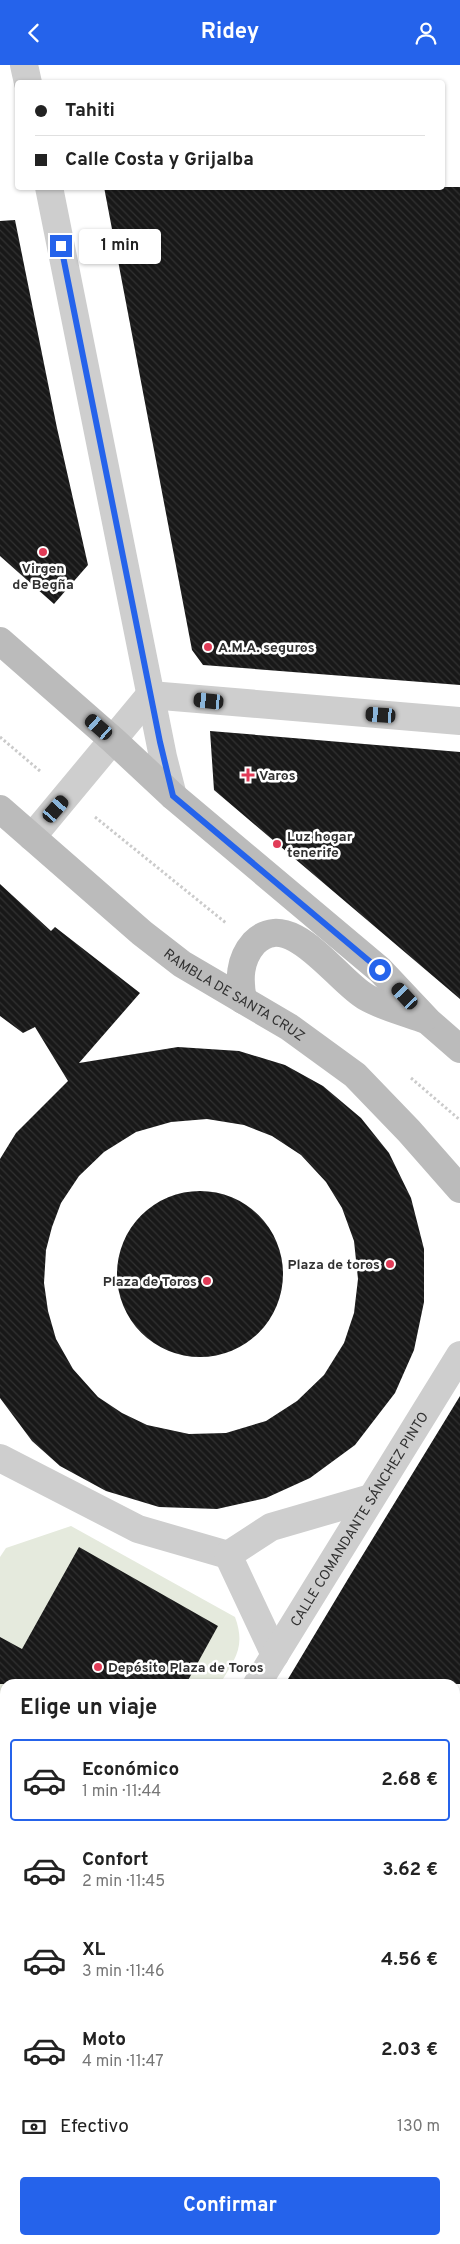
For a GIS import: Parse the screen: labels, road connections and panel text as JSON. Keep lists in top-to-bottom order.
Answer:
{
  "streets": {
    "main road": ["RAMBLA DE SANTA CRUZ"],
    "street": ["CALLE COMANDANTE SÁNCHEZ PINTO"]
  },
  "places": {
    "other": [
      "Virgen de Begña",
      "A.M.A. seguros",
      "Luz hogar tenerife",
      "Plaza de toros",
      "Plaza de Toros",
      "Depósito Plaza de Toros"
    ],
    "health": ["Varos"]
  },
  "page": {
    "header": "Ridey",
    "banner": ["Tahiti", "Calle Costa y Grijalba"],
    "bubble": "1 min",
    "heading": "Elige un viaje",
    "list": [
      {
        "name": "Económico",
        "note": "1 min · 11:44",
        "value": "2.68 €"
      },
      {
        "name": "Confort",
        "note": "2 min · 11:45",
        "value": "3.62 €"
      },
      {
        "name": "XL",
        "note": "3 min · 11:46",
        "value": "4.56 €"
      },
      {
        "name": "Moto",
        "note": "4 min · 11:47",
        "value": "2.03 €"
      }
    ],
    "pay": ["Efectivo", "130 m"],
    "buttons": "Confirmar"
  }
}
